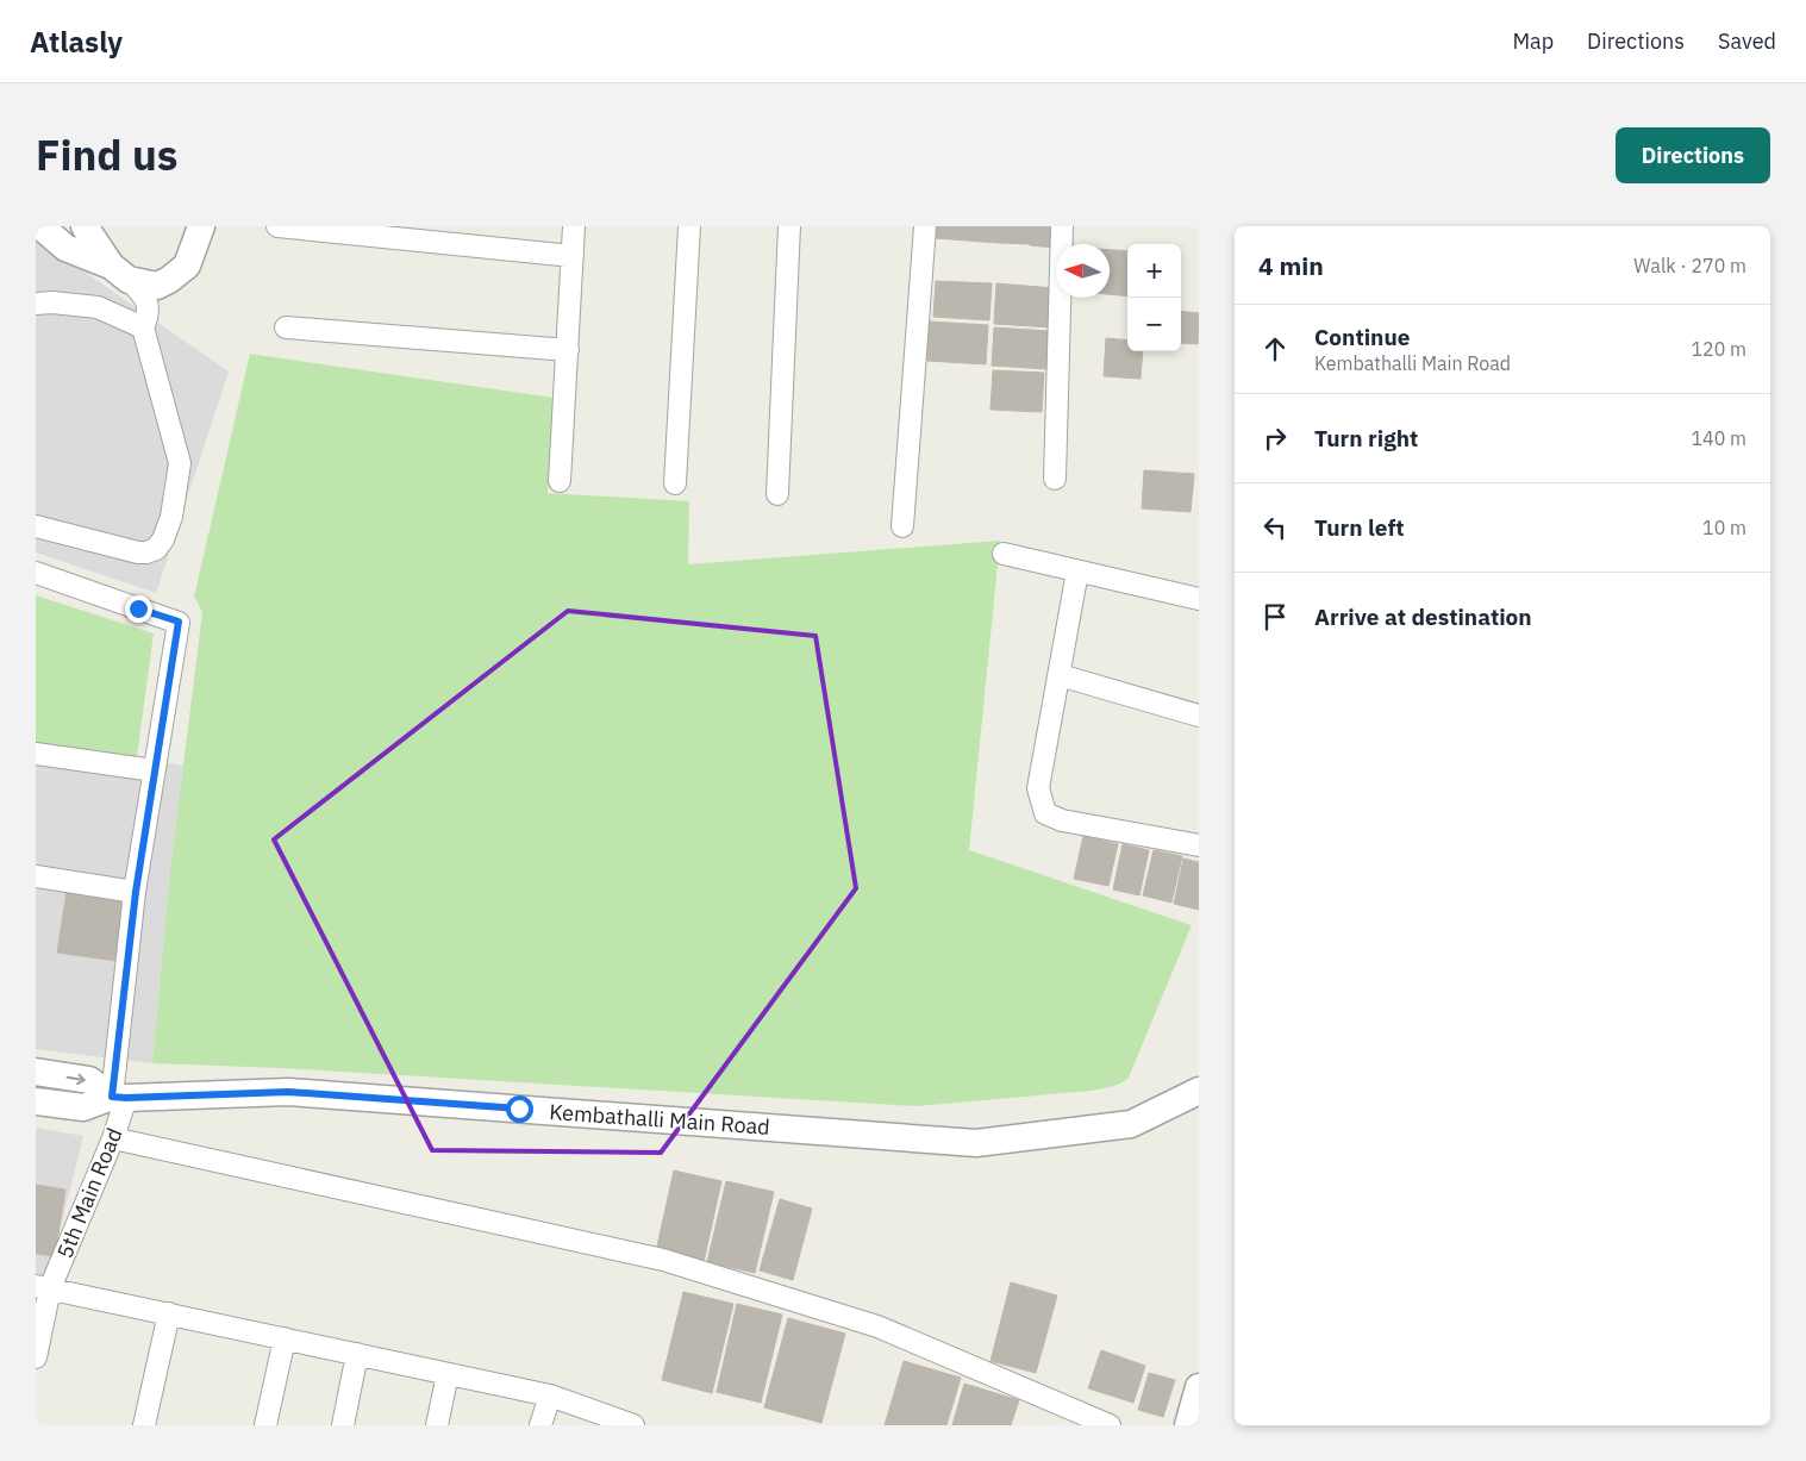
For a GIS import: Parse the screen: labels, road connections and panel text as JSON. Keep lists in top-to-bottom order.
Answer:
{
  "streets": {
    "street": ["Kembathalli Main Road", "5th Main Road"]
  },
  "crossings": [
    ["Kembathalli Main Road", "5th Main Road"]
  ],
  "north": "left",
  "page": {
    "header": "Atlasly",
    "nav": ["Map", "Directions", "Saved"],
    "title": "Find us",
    "buttons": "Directions",
    "heading": ["4 min", "Walk · 270 m"],
    "map_buttons": ["+", "−"],
    "list": [
      ["Continue", "Kembathalli Main Road", "120 m"],
      ["Turn right", "140 m"],
      ["Turn left", "10 m"],
      "Arrive at destination"
    ]
  }
}
